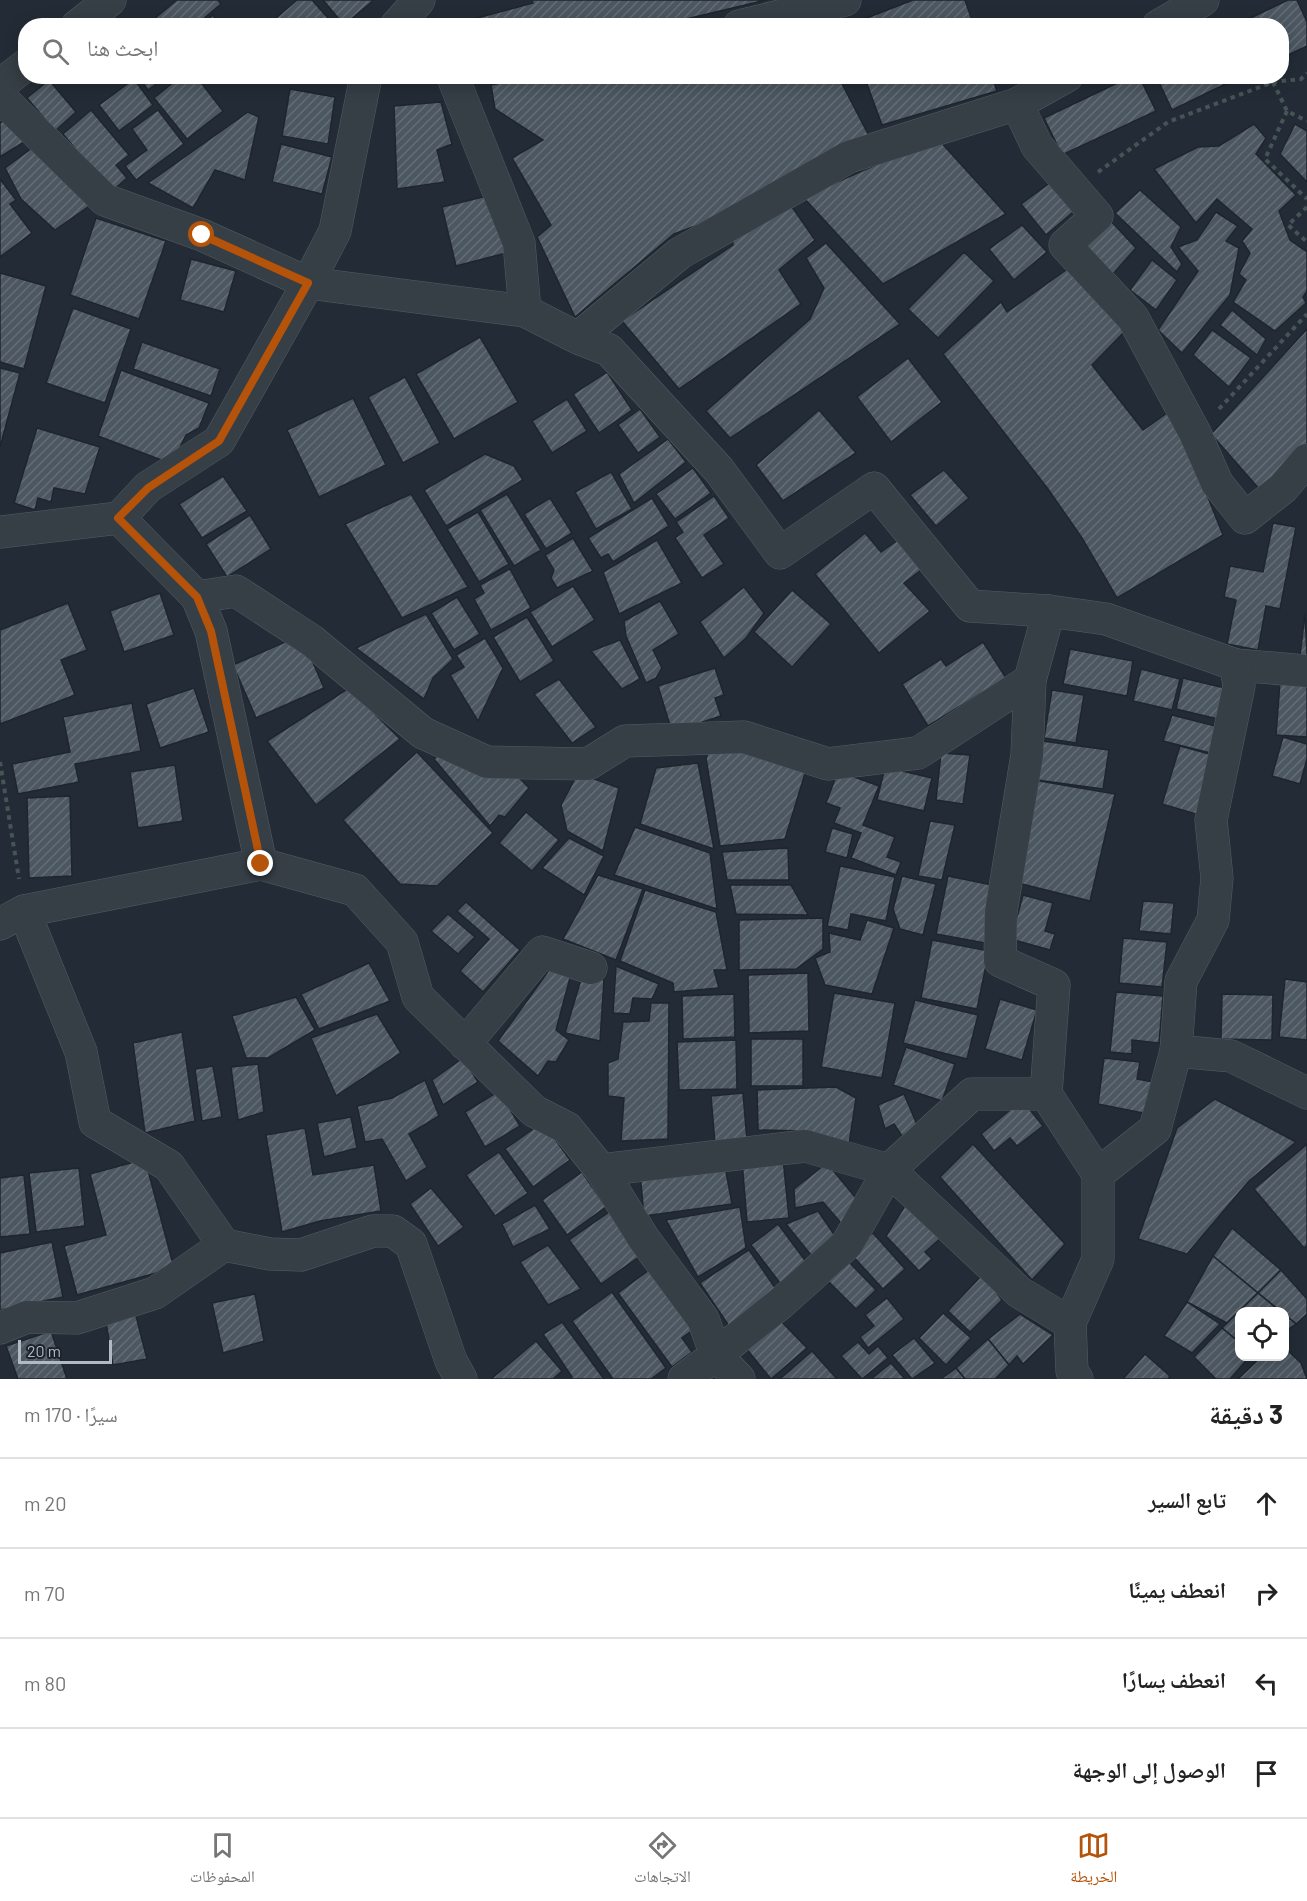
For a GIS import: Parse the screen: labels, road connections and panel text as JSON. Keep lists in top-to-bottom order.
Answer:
{
  "scale_bar": "20 m",
  "page": {
    "search": "ابحث هنا",
    "scale": "20 m",
    "heading": ["3 دقيقة", "سيرًا · 170 m"],
    "list": [
      ["تابع السير", "20 m"],
      ["انعطف يمينًا", "70 m"],
      ["انعطف يسارًا", "80 m"],
      "الوصول إلى الوجهة"
    ],
    "nav": ["الخريطة", "الاتجاهات", "المحفوظات"]
  }
}
